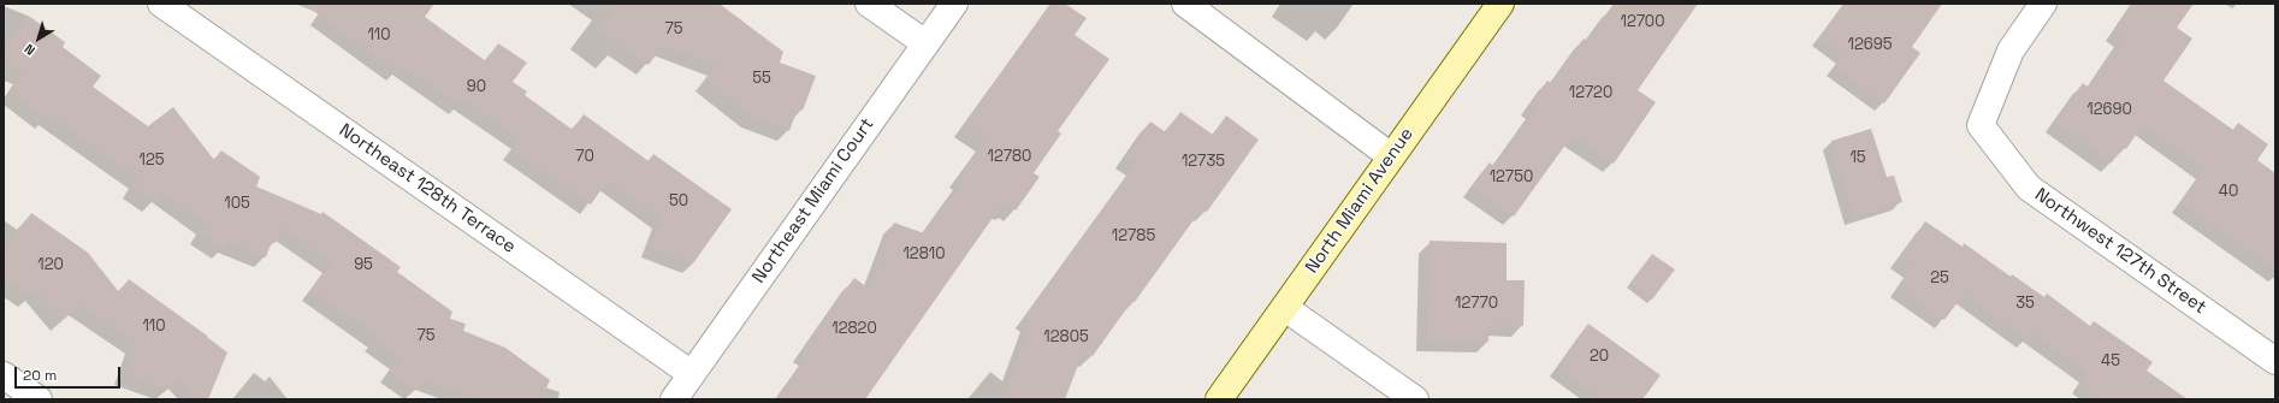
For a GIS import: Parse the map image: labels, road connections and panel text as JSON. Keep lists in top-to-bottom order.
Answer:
{
  "streets": {
    "street": [
      "Northeast 128th Terrace",
      "Northeast Miami Court",
      "North Miami Avenue",
      "Northwest 127th Street"
    ]
  },
  "crossings": [
    ["Northeast 128th Terrace", "Northeast Miami Court"]
  ],
  "house_numbers": [
    "12700",
    "75",
    "110",
    "12695",
    "55",
    "90",
    "12720",
    "12690",
    "70",
    "12780",
    "15",
    "125",
    "12735",
    "12750",
    "40",
    "50",
    "105",
    "12785",
    "12810",
    "120",
    "95",
    "25",
    "12770",
    "35",
    "110",
    "12820",
    "75",
    "12805",
    "20",
    "45"
  ],
  "scale_bar": "20 m",
  "north": "bottom left"
}
